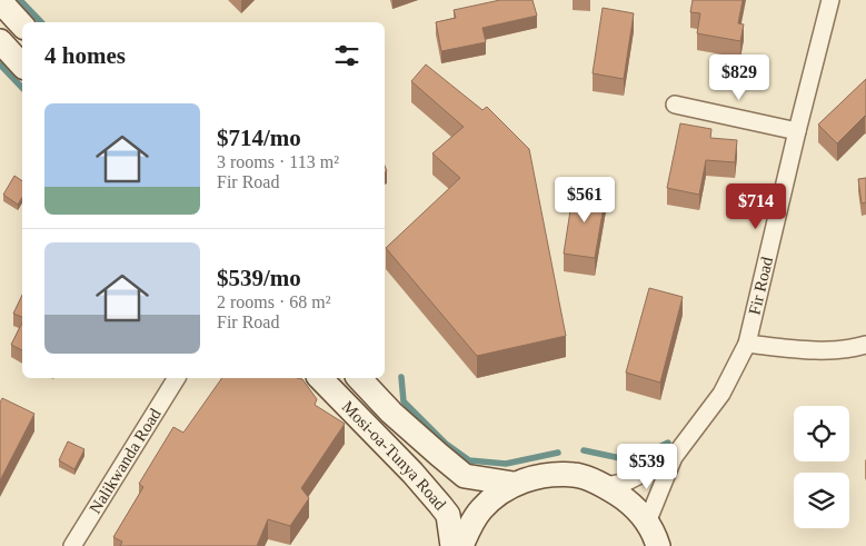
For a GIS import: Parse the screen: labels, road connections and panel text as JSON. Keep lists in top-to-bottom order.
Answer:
{
  "streets": {
    "main road": ["Mosi-oa-Tunya Road"],
    "street": ["Fir Road", "Nalikwanda Road"]
  },
  "page": {
    "heading": "4 homes",
    "price": [
      "$829",
      "$561",
      "$714",
      "$539"
    ],
    "list": [
      {
        "name": "$714/mo",
        "note": "3 rooms · 113 m² · Fir Road"
      },
      {
        "name": "$539/mo",
        "note": "2 rooms · 68 m² · Fir Road"
      }
    ]
  }
}
